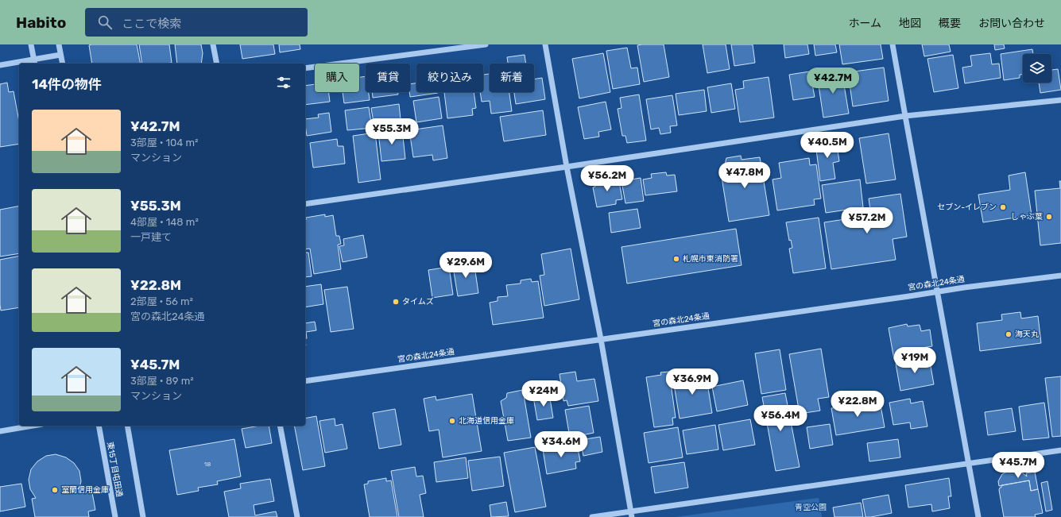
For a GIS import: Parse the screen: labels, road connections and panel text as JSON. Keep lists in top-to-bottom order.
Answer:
{
  "streets": {
    "street": ["宮の森北24条通", "東15丁目屯田通"]
  },
  "parks": ["青空公園"],
  "places": [
    "セブン-イレブン",
    "しゃぶ葉",
    "札幌市東消防署",
    "タイムズ",
    "海天丸",
    "北海道信用金庫",
    "室蘭信用金庫"
  ],
  "house_numbers": ["18"],
  "page": {
    "header": "Habito",
    "search": "ここで検索",
    "nav": [
      "ホーム",
      "地図",
      "概要",
      "お問い合わせ"
    ],
    "chip": [
      "購入",
      "賃貸",
      "絞り込み",
      "新着"
    ],
    "heading": "14件の物件",
    "price": [
      "¥42.7M",
      "¥55.3M",
      "¥40.5M",
      "¥47.8M",
      "¥56.2M",
      "¥57.2M",
      "¥29.6M",
      "¥19M",
      "¥36.9M",
      "¥24M",
      "¥22.8M",
      "¥56.4M",
      "¥34.6M",
      "¥45.7M"
    ],
    "list": [
      {
        "name": "¥42.7M",
        "note": "3部屋 · 104 m² · マンション"
      },
      {
        "name": "¥55.3M",
        "note": "4部屋 · 148 m² · 一戸建て"
      },
      {
        "name": "¥22.8M",
        "note": "2部屋 · 56 m² · 宮の森北24条通"
      },
      {
        "name": "¥45.7M",
        "note": "3部屋 · 89 m² · マンション"
      }
    ]
  }
}
